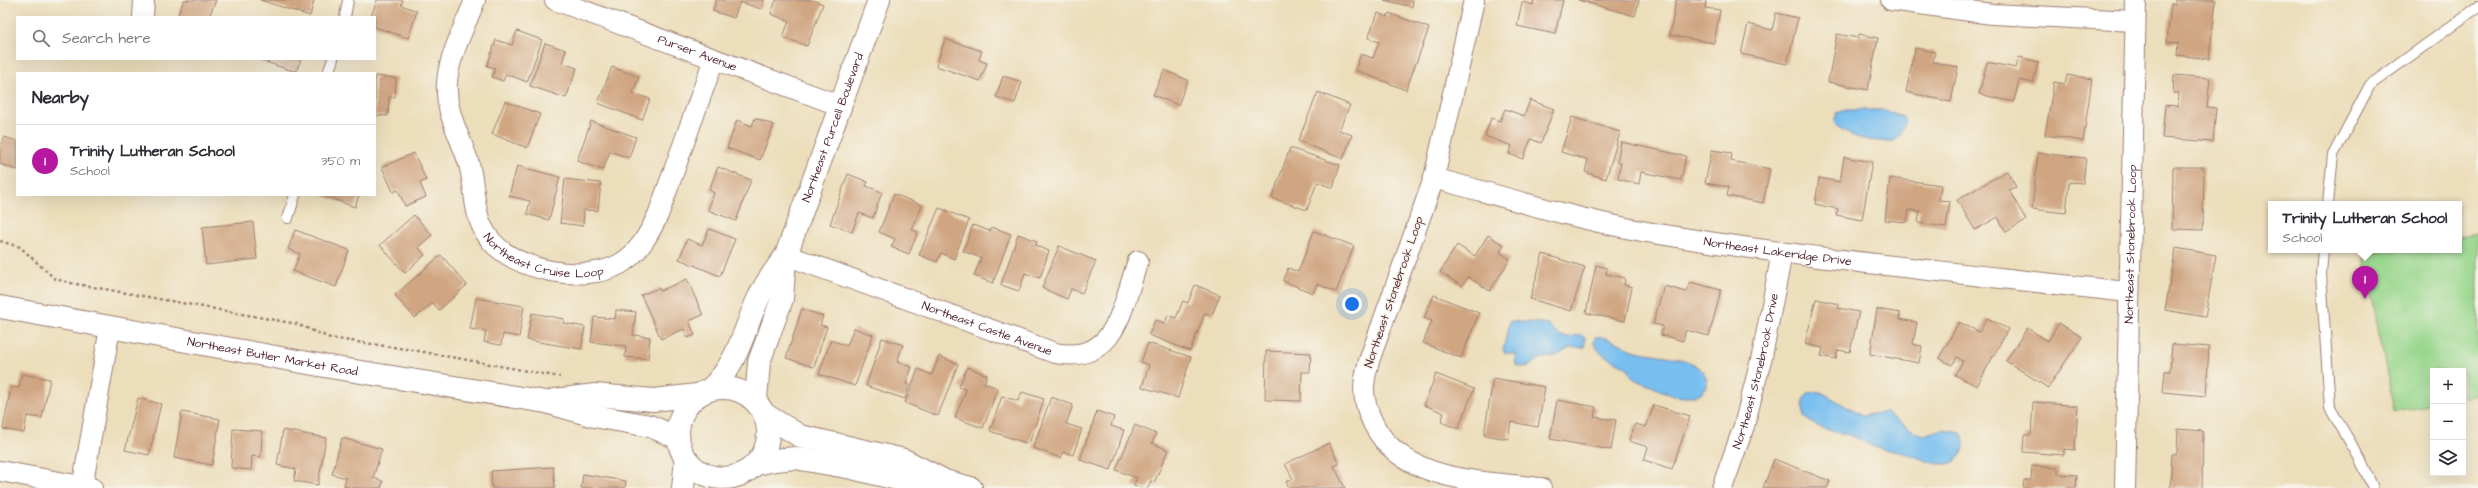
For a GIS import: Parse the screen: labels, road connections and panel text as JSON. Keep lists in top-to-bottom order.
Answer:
{
  "streets": {
    "main road": ["Northeast Purcell Boulevard", "Northeast Butler Market Road"],
    "street": [
      "Purser Avenue",
      "Northeast Stonebrook Loop",
      "Northeast Cruise Loop",
      "Northeast Lakeridge Drive",
      "Northeast Castle Avenue",
      "Northeast Stonebrook Drive"
    ]
  },
  "crossings": [
    ["Purser Avenue", "Northeast Purcell Boulevard"],
    ["Purser Avenue", "Northeast Cruise Loop"],
    ["Northeast Purcell Boulevard", "Northeast Castle Avenue"],
    ["Northeast Purcell Boulevard", "Northeast Butler Market Road"],
    ["Northeast Stonebrook Loop", "Northeast Lakeridge Drive"],
    ["Northeast Lakeridge Drive", "Northeast Stonebrook Drive"]
  ],
  "page": {
    "search": "Search here",
    "heading": "Nearby",
    "list": [
      {
        "mark": "1",
        "name": "Trinity Lutheran School",
        "note": "School",
        "value": "350 m"
      }
    ],
    "popup": ["Trinity Lutheran School", "School"],
    "pins": "1",
    "map_buttons": ["+", "−"]
  }
}
